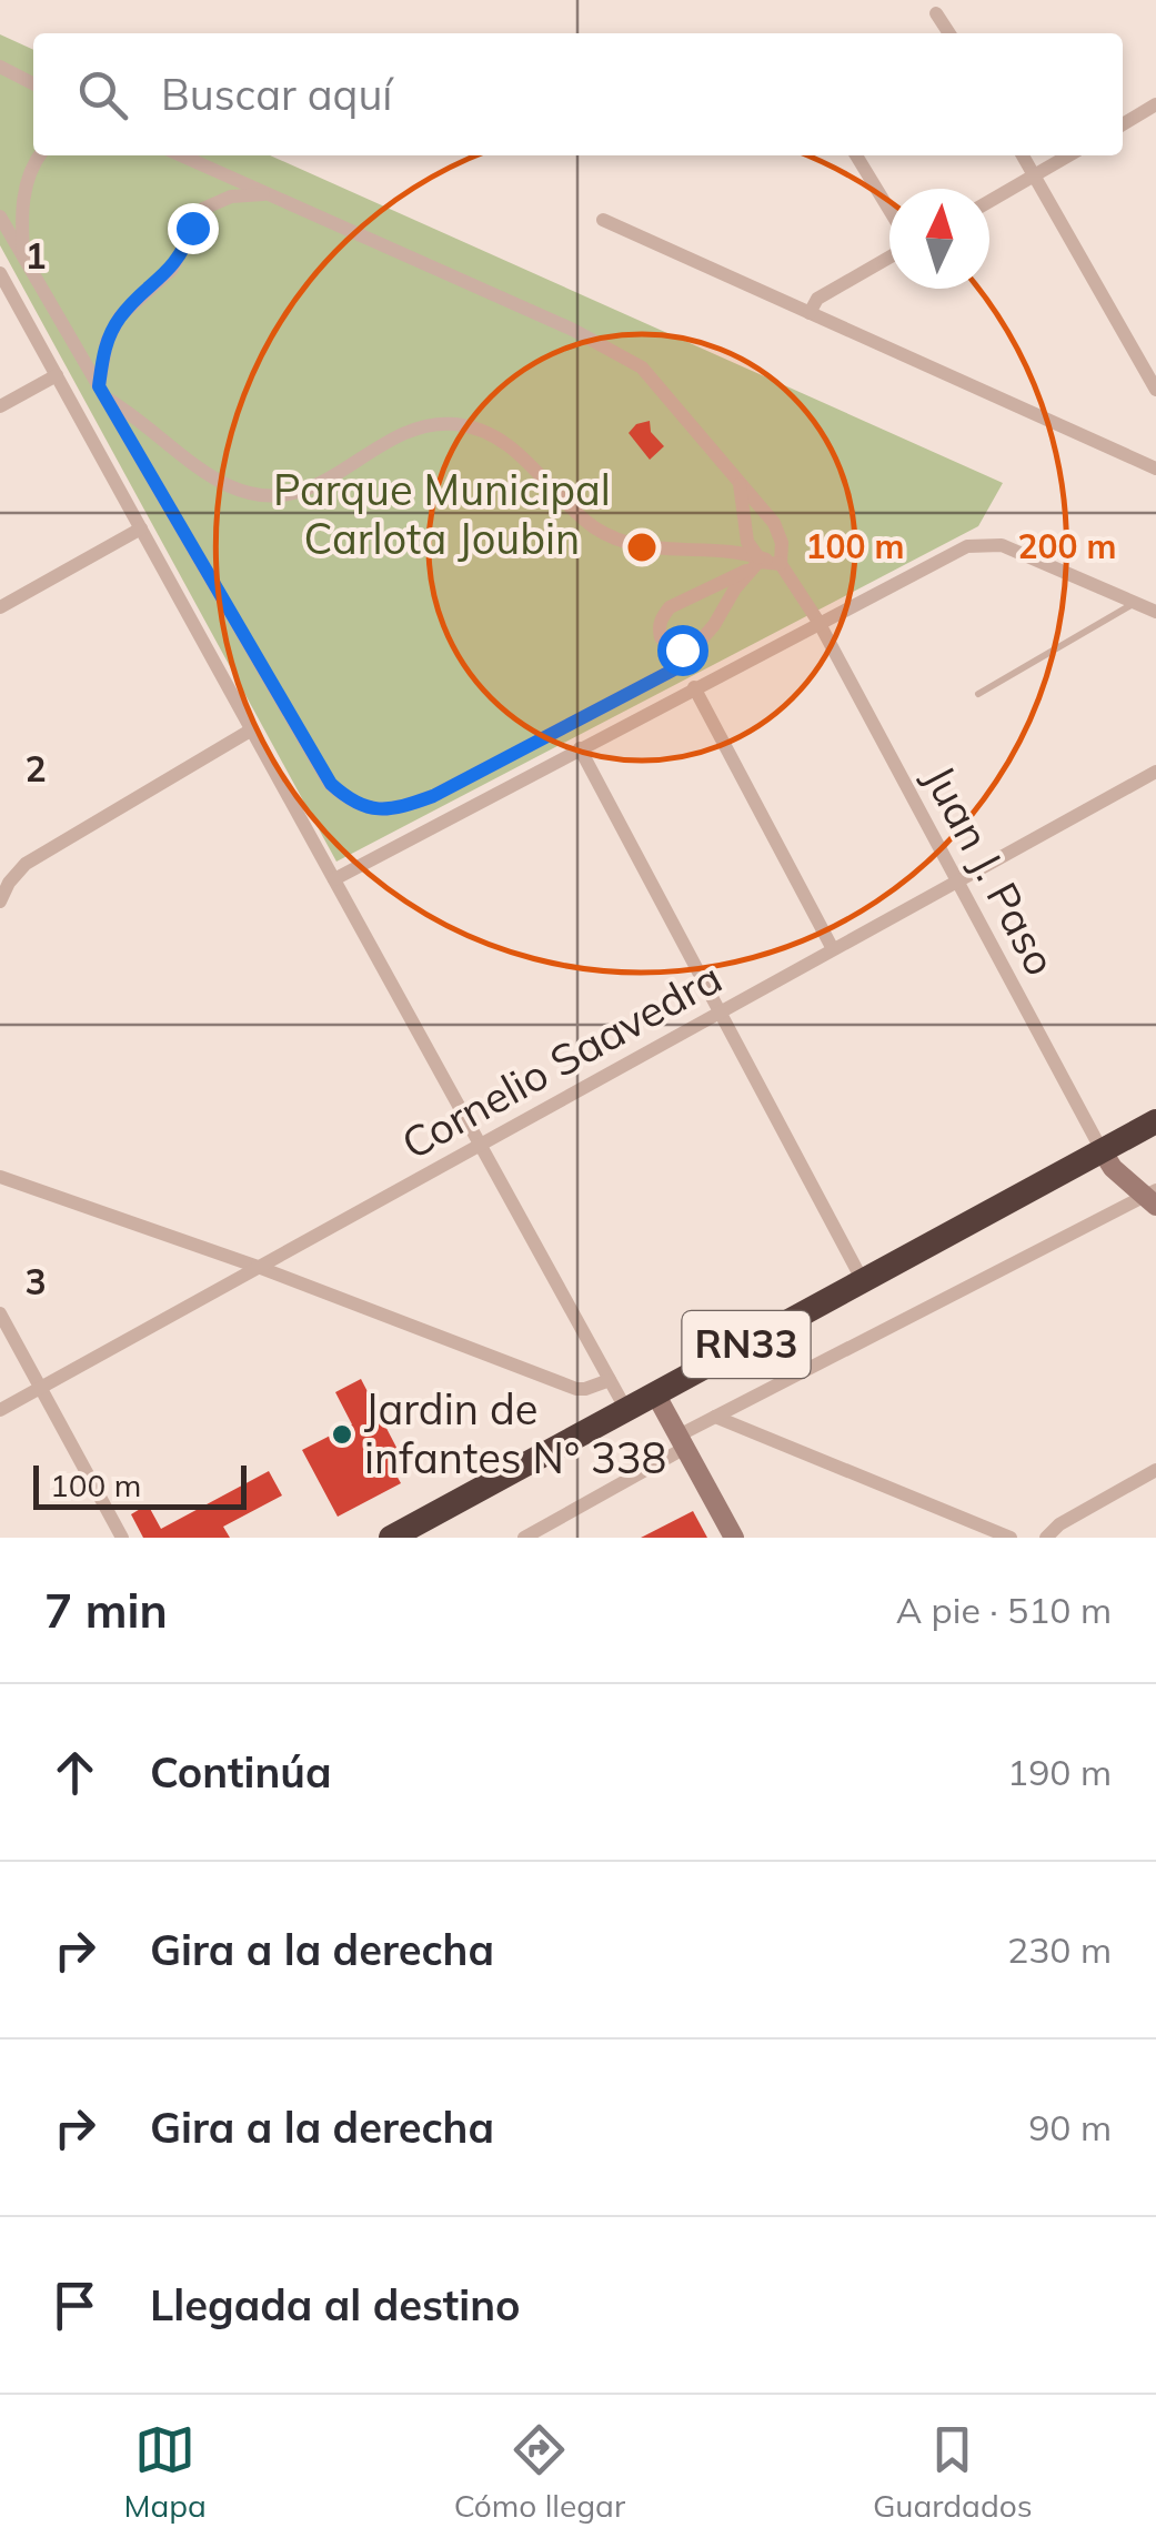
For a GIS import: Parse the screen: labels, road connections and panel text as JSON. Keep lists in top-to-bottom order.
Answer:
{
  "streets": {
    "highway": ["RN33"],
    "street": ["Juan J. Paso", "Cornelio Saavedra"]
  },
  "crossings": [
    ["Juan J. Paso", "Cornelio Saavedra"],
    ["Juan J. Paso", "RN33"]
  ],
  "parks": ["Parque Municipal Carlota Joubin"],
  "places": ["Jardin de infantes N° 338"],
  "scale_bar": "100 m",
  "north": "top",
  "page": {
    "search": "Buscar aquí",
    "scale": "100 m",
    "heading": ["7 min", "A pie · 510 m"],
    "list": [
      ["Continúa", "190 m"],
      ["Gira a la derecha", "230 m"],
      ["Gira a la derecha", "90 m"],
      "Llegada al destino"
    ],
    "nav": ["Mapa", "Cómo llegar", "Guardados"]
  },
  "grid": {
    "rows": ["1", "2", "3"]
  },
  "rings": ["100 m", "200 m"]
}
